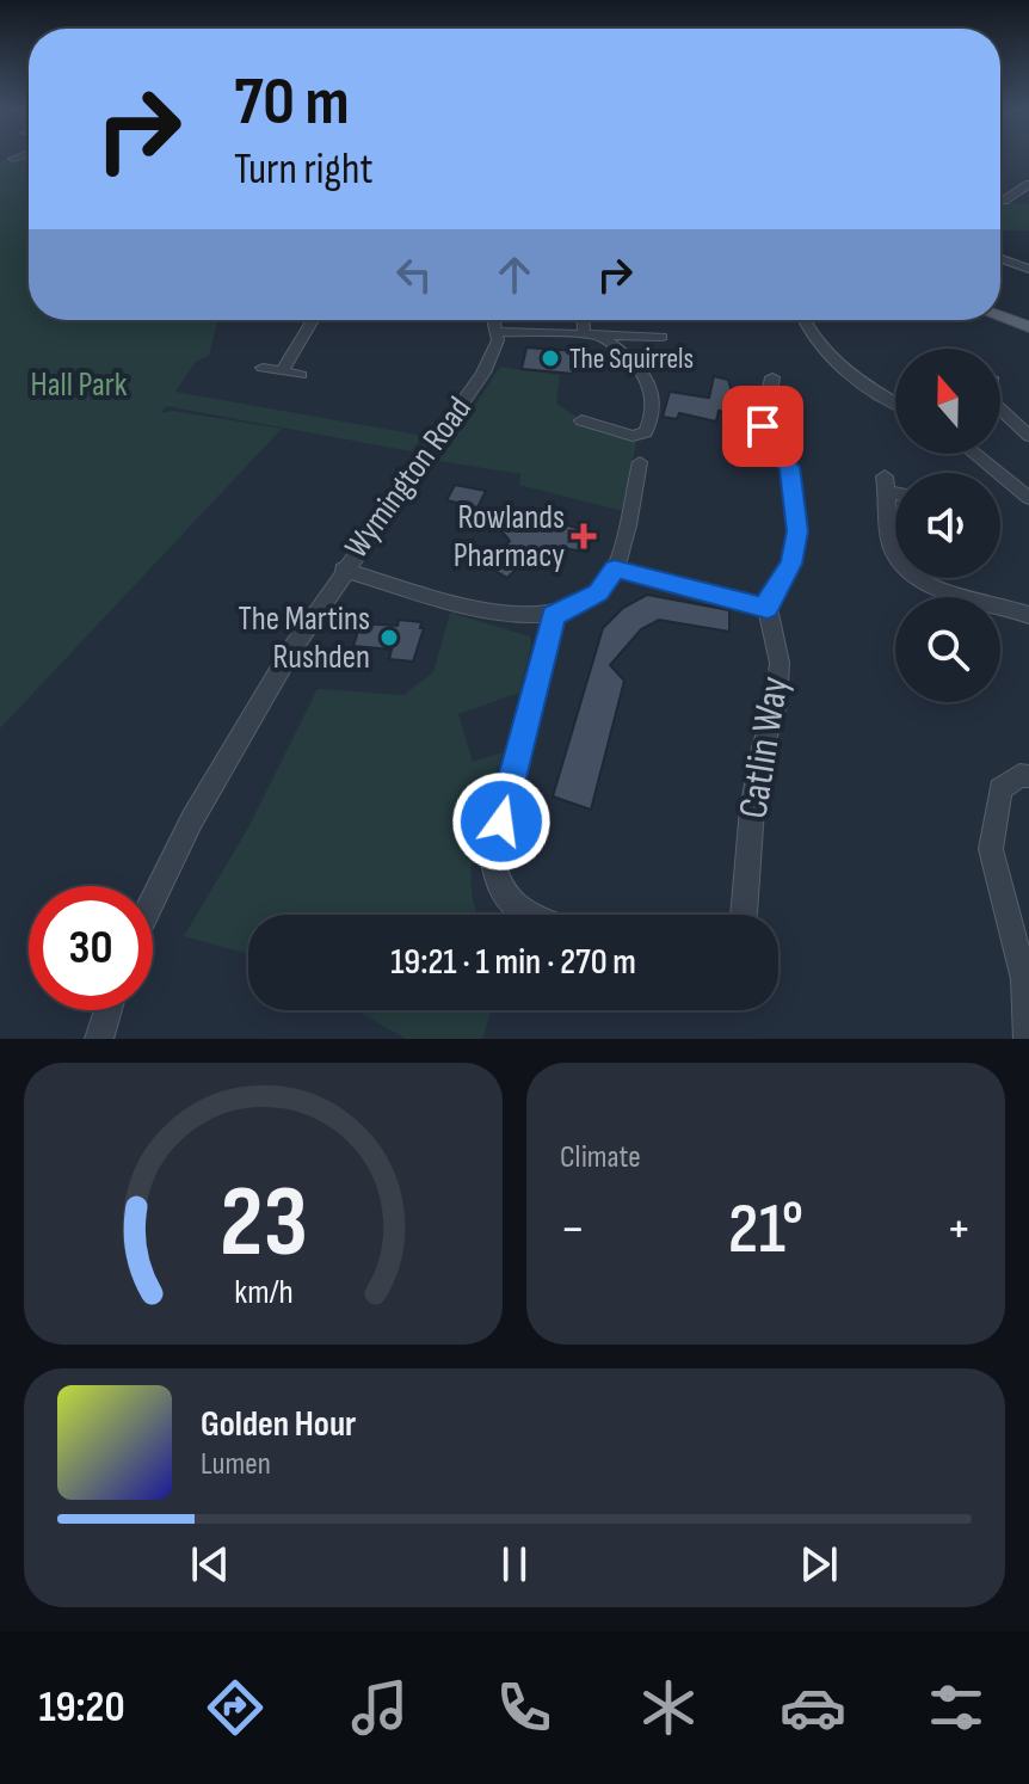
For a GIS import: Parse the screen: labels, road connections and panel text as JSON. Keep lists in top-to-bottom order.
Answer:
{
  "streets": {
    "street": ["Wymington Road", "Catlin Way"]
  },
  "parks": ["Hall Park"],
  "places": {
    "other": ["The Squirrels", "The Martins Rushden"],
    "health": ["Rowlands Pharmacy"]
  },
  "north": "top",
  "page": {
    "turn": ["70 m", "Turn right"],
    "limit": "30",
    "trip": "19:21 · 1 min · 270 m",
    "tile": "Climate",
    "heat": ["−", "21°", "+"],
    "song": ["Golden Hour", "Lumen"],
    "tabs": "19:20",
    "gauge": ["23", "km/h"]
  }
}
